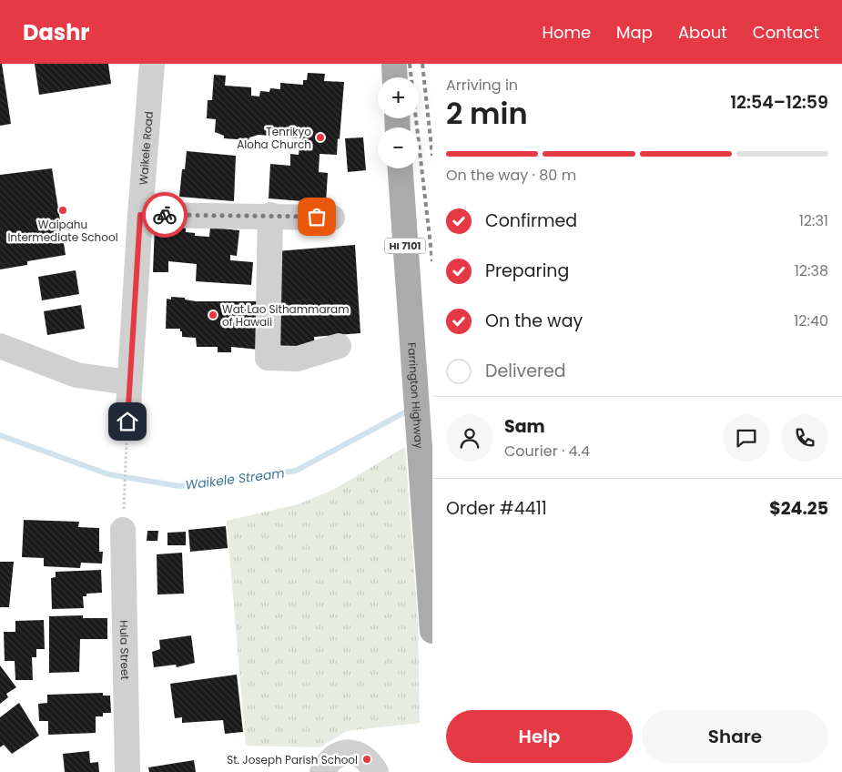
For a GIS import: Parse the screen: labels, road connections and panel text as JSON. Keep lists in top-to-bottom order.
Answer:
{
  "streets": {
    "main road": ["HI 7101", "Farrington Highway"],
    "street": ["Waikele Road", "Hula Street"]
  },
  "water": ["Waikele Stream"],
  "places": [
    "Tenrikyo Aloha Church",
    "Waipahu Intermediate School",
    "Wat Lao Sithammaram of Hawaii",
    "St. Joseph Parish School"
  ],
  "page": {
    "header": "Dashr",
    "nav": [
      "Home",
      "Map",
      "About",
      "Contact"
    ],
    "heading": ["2 min", "Arriving in", "12:54–12:59"],
    "panel": [
      "Sam",
      "Courier · 4.4",
      "Order #4411",
      "$24.25"
    ],
    "map_buttons": ["+", "−"],
    "bar": "On the way · 80 m",
    "list": [
      ["Confirmed", "12:31"],
      ["Preparing", "12:38"],
      ["On the way", "12:40"],
      "Delivered"
    ],
    "buttons": ["Help", "Share"]
  }
}
